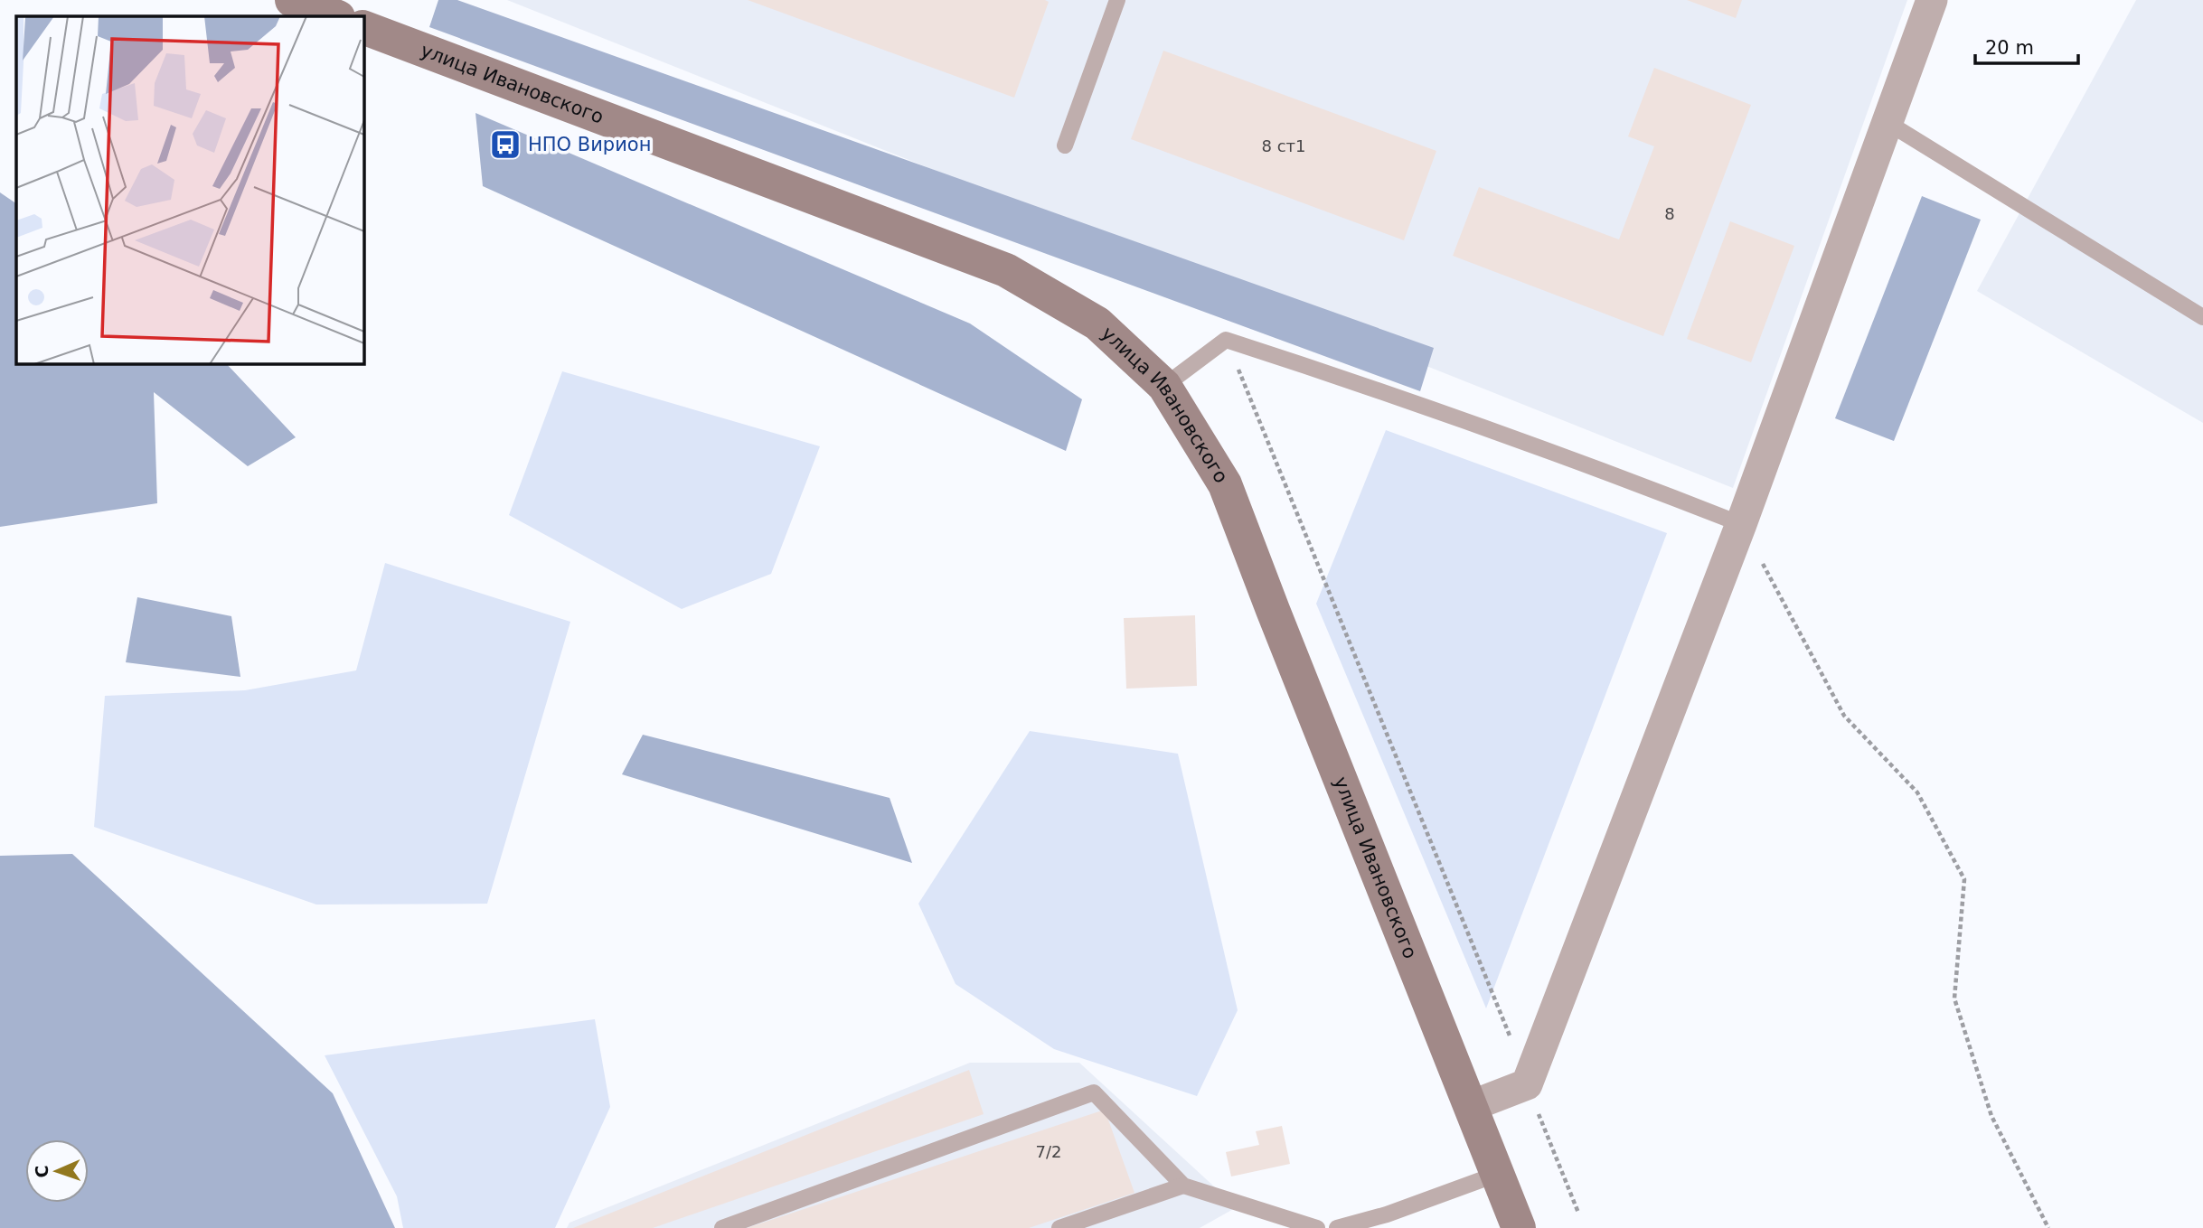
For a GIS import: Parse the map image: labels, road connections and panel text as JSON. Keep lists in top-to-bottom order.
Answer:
{
  "streets": {
    "main road": ["улица Ивановского"]
  },
  "places": {
    "bus stop": ["НПО Вирион"]
  },
  "house_numbers": ["8 ст1", "8", "7/2"],
  "scale_bar": "20 m",
  "north": "left"
}
